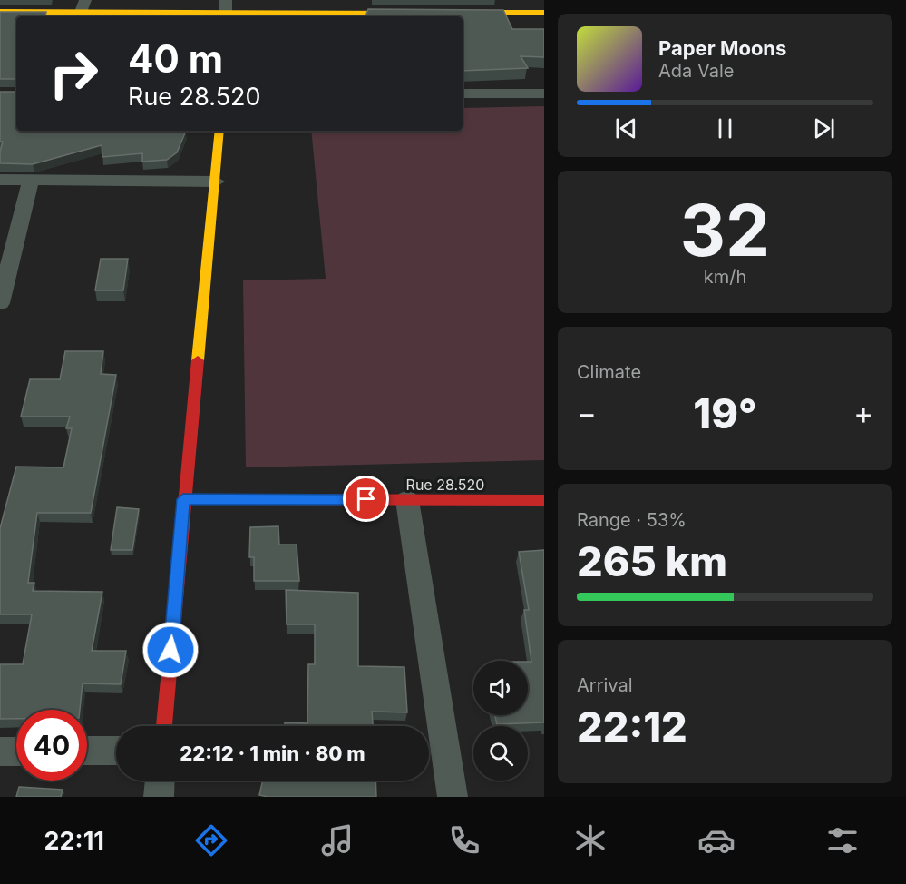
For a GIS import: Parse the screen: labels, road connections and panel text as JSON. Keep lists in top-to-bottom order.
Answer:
{
  "streets": {
    "street": ["Rue 28.520"]
  },
  "page": {
    "turn": ["40 m", "Rue 28.520"],
    "song": ["Paper Moons", "Ada Vale"],
    "tile": [
      ["32", "km/h"],
      "Climate",
      ["Range · 53%", "265 km"],
      ["Arrival", "22:12"]
    ],
    "heat": ["−", "19°", "+"],
    "limit": "40",
    "trip": "22:12 · 1 min · 80 m",
    "tabs": "22:11"
  }
}
